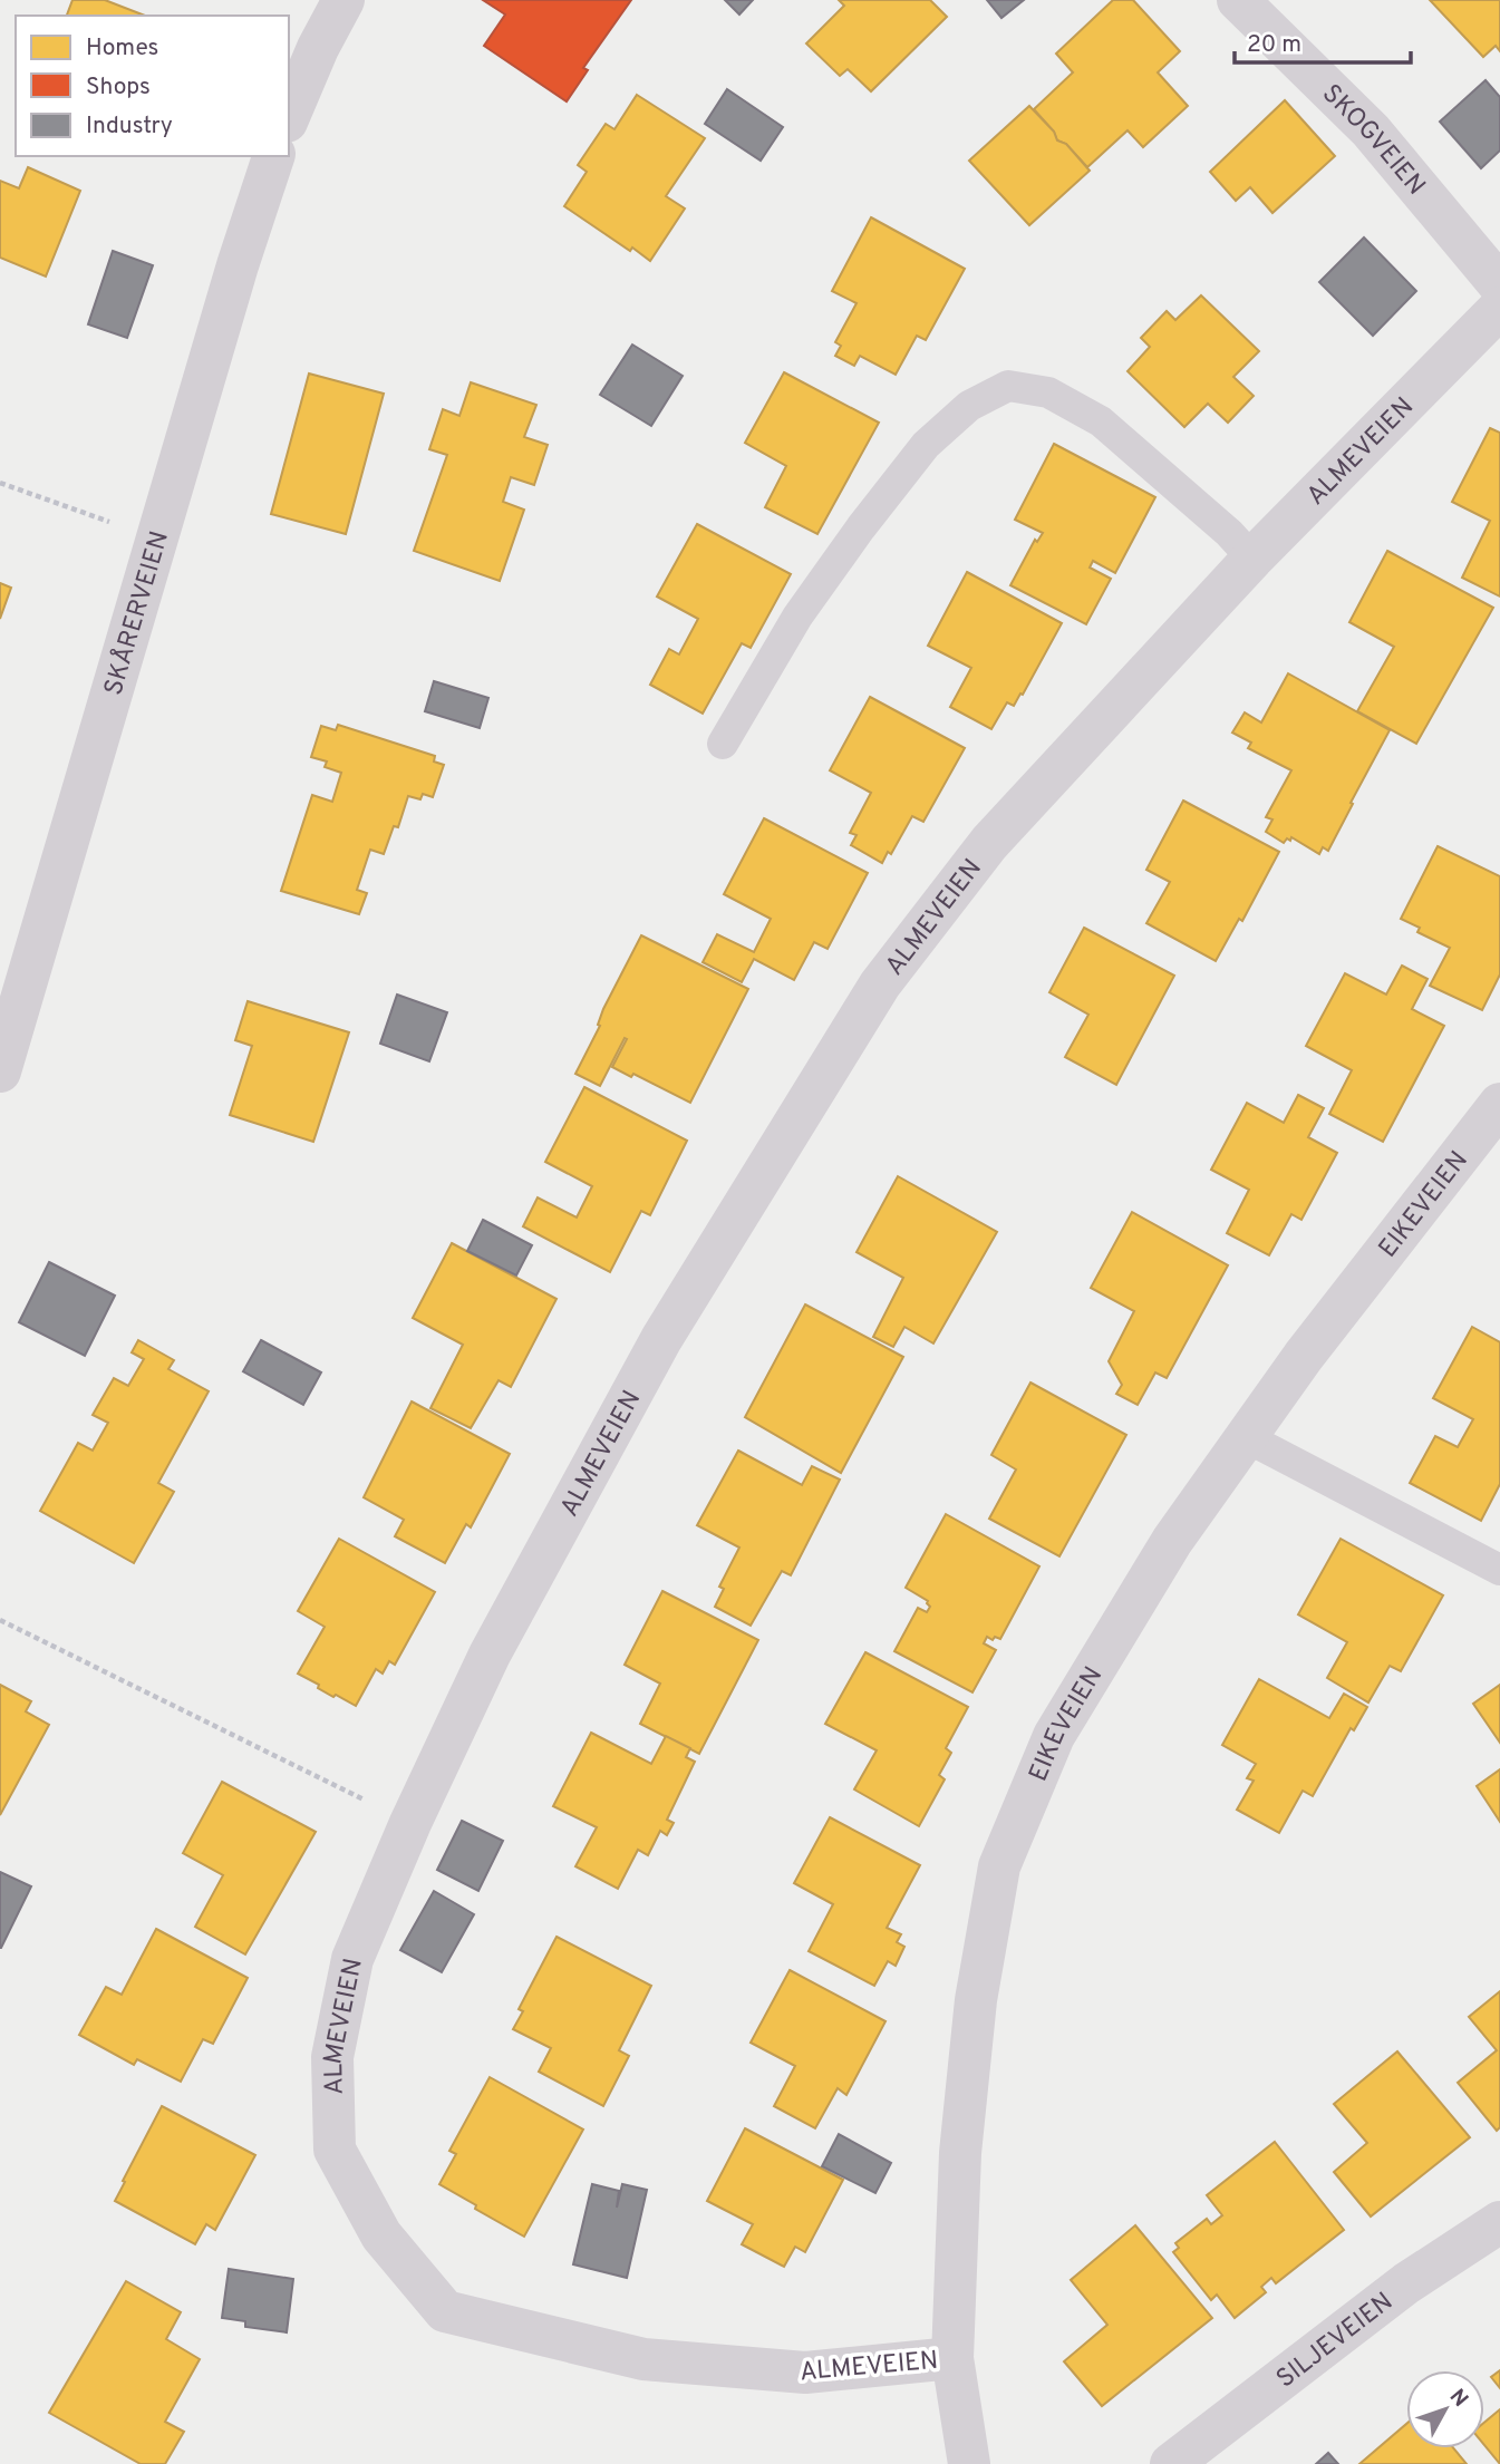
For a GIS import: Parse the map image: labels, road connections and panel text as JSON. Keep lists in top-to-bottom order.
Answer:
{
  "streets": {
    "street": [
      "SKOGVEIEN",
      "ALMEVEIEN",
      "SKÅRERVEIEN",
      "EIKEVEIEN",
      "SILJEVEIEN"
    ]
  },
  "crossings": [
    ["ALMEVEIEN", "EIKEVEIEN"]
  ],
  "legend": ["Homes", "Shops", "Industry"],
  "scale_bar": "20 m",
  "north": "top right"
}
